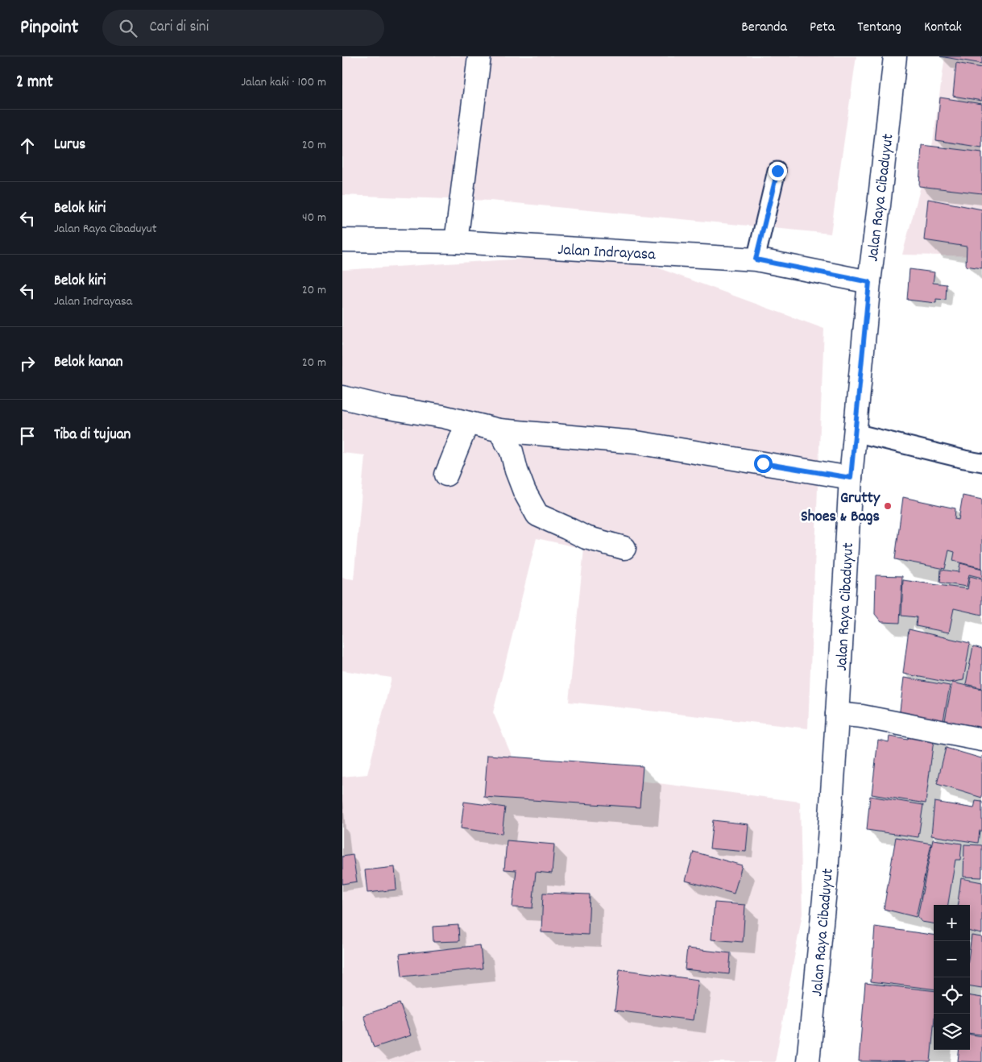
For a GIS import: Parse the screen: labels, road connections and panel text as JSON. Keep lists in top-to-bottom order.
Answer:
{
  "streets": {
    "street": ["Jalan Raya Cibaduyut", "Jalan Indrayasa"]
  },
  "crossings": [
    ["Jalan Raya Cibaduyut", "Jalan Indrayasa"]
  ],
  "places": ["Grutty Shoes & Bags"],
  "page": {
    "header": "Pinpoint",
    "search": "Cari di sini",
    "nav": [
      "Beranda",
      "Peta",
      "Tentang",
      "Kontak"
    ],
    "heading": ["2 mnt", "Jalan kaki · 100 m"],
    "list": [
      ["Lurus", "20 m"],
      ["Belok kiri", "Jalan Raya Cibaduyut", "40 m"],
      ["Belok kiri", "Jalan Indrayasa", "20 m"],
      ["Belok kanan", "20 m"],
      "Tiba di tujuan"
    ],
    "map_buttons": ["+", "−"]
  }
}
